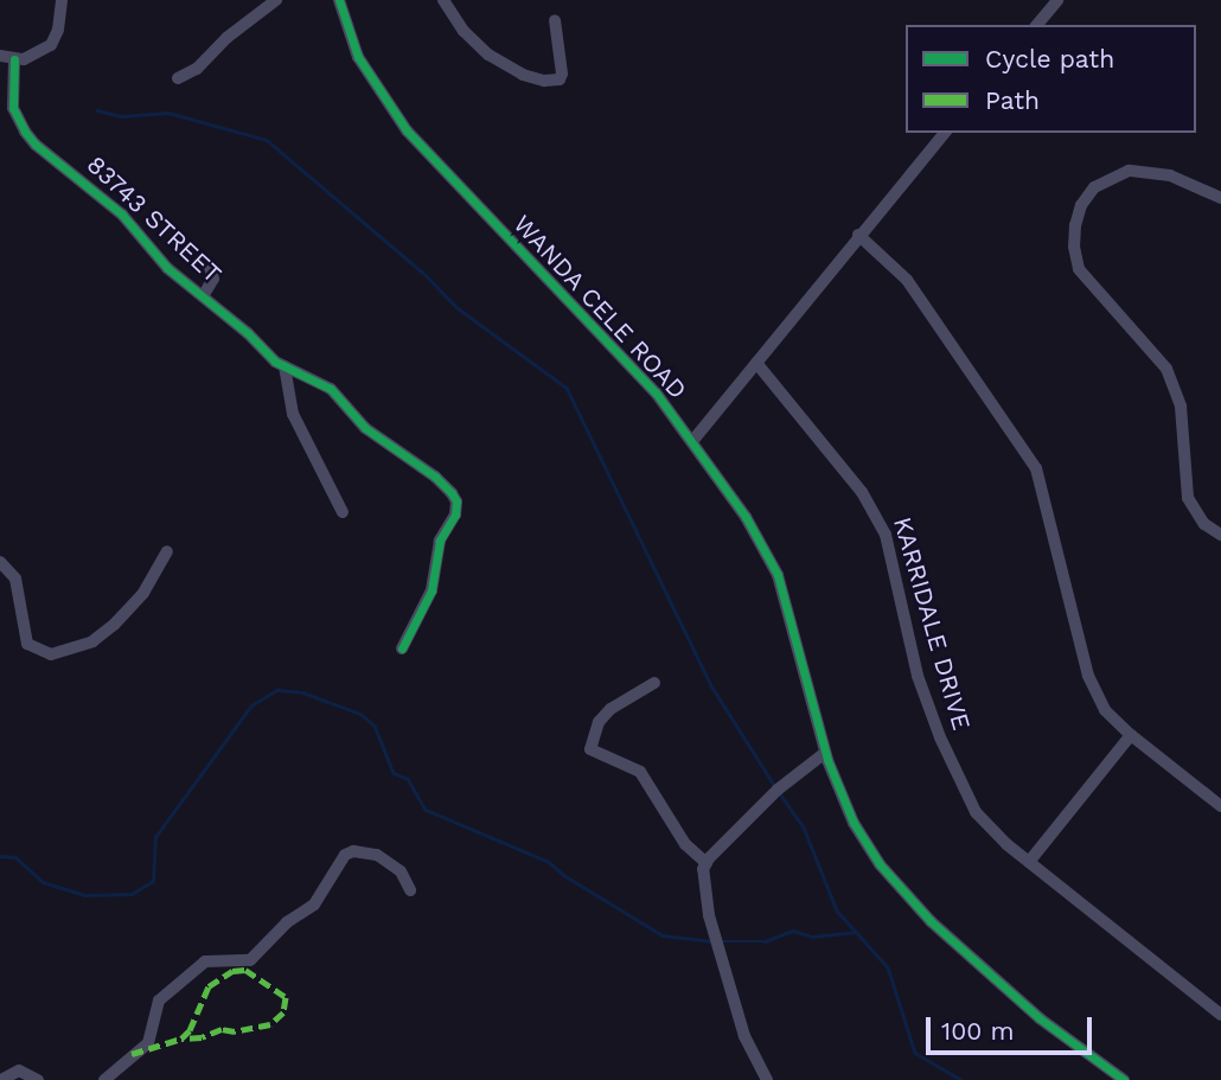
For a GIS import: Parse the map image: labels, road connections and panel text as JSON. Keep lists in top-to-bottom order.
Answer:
{
  "streets": {
    "street": ["83743 STREET", "WANDA CELE ROAD", "KARRIDALE DRIVE"]
  },
  "legend": ["Cycle path", "Path"],
  "scale_bar": "100 m"
}
